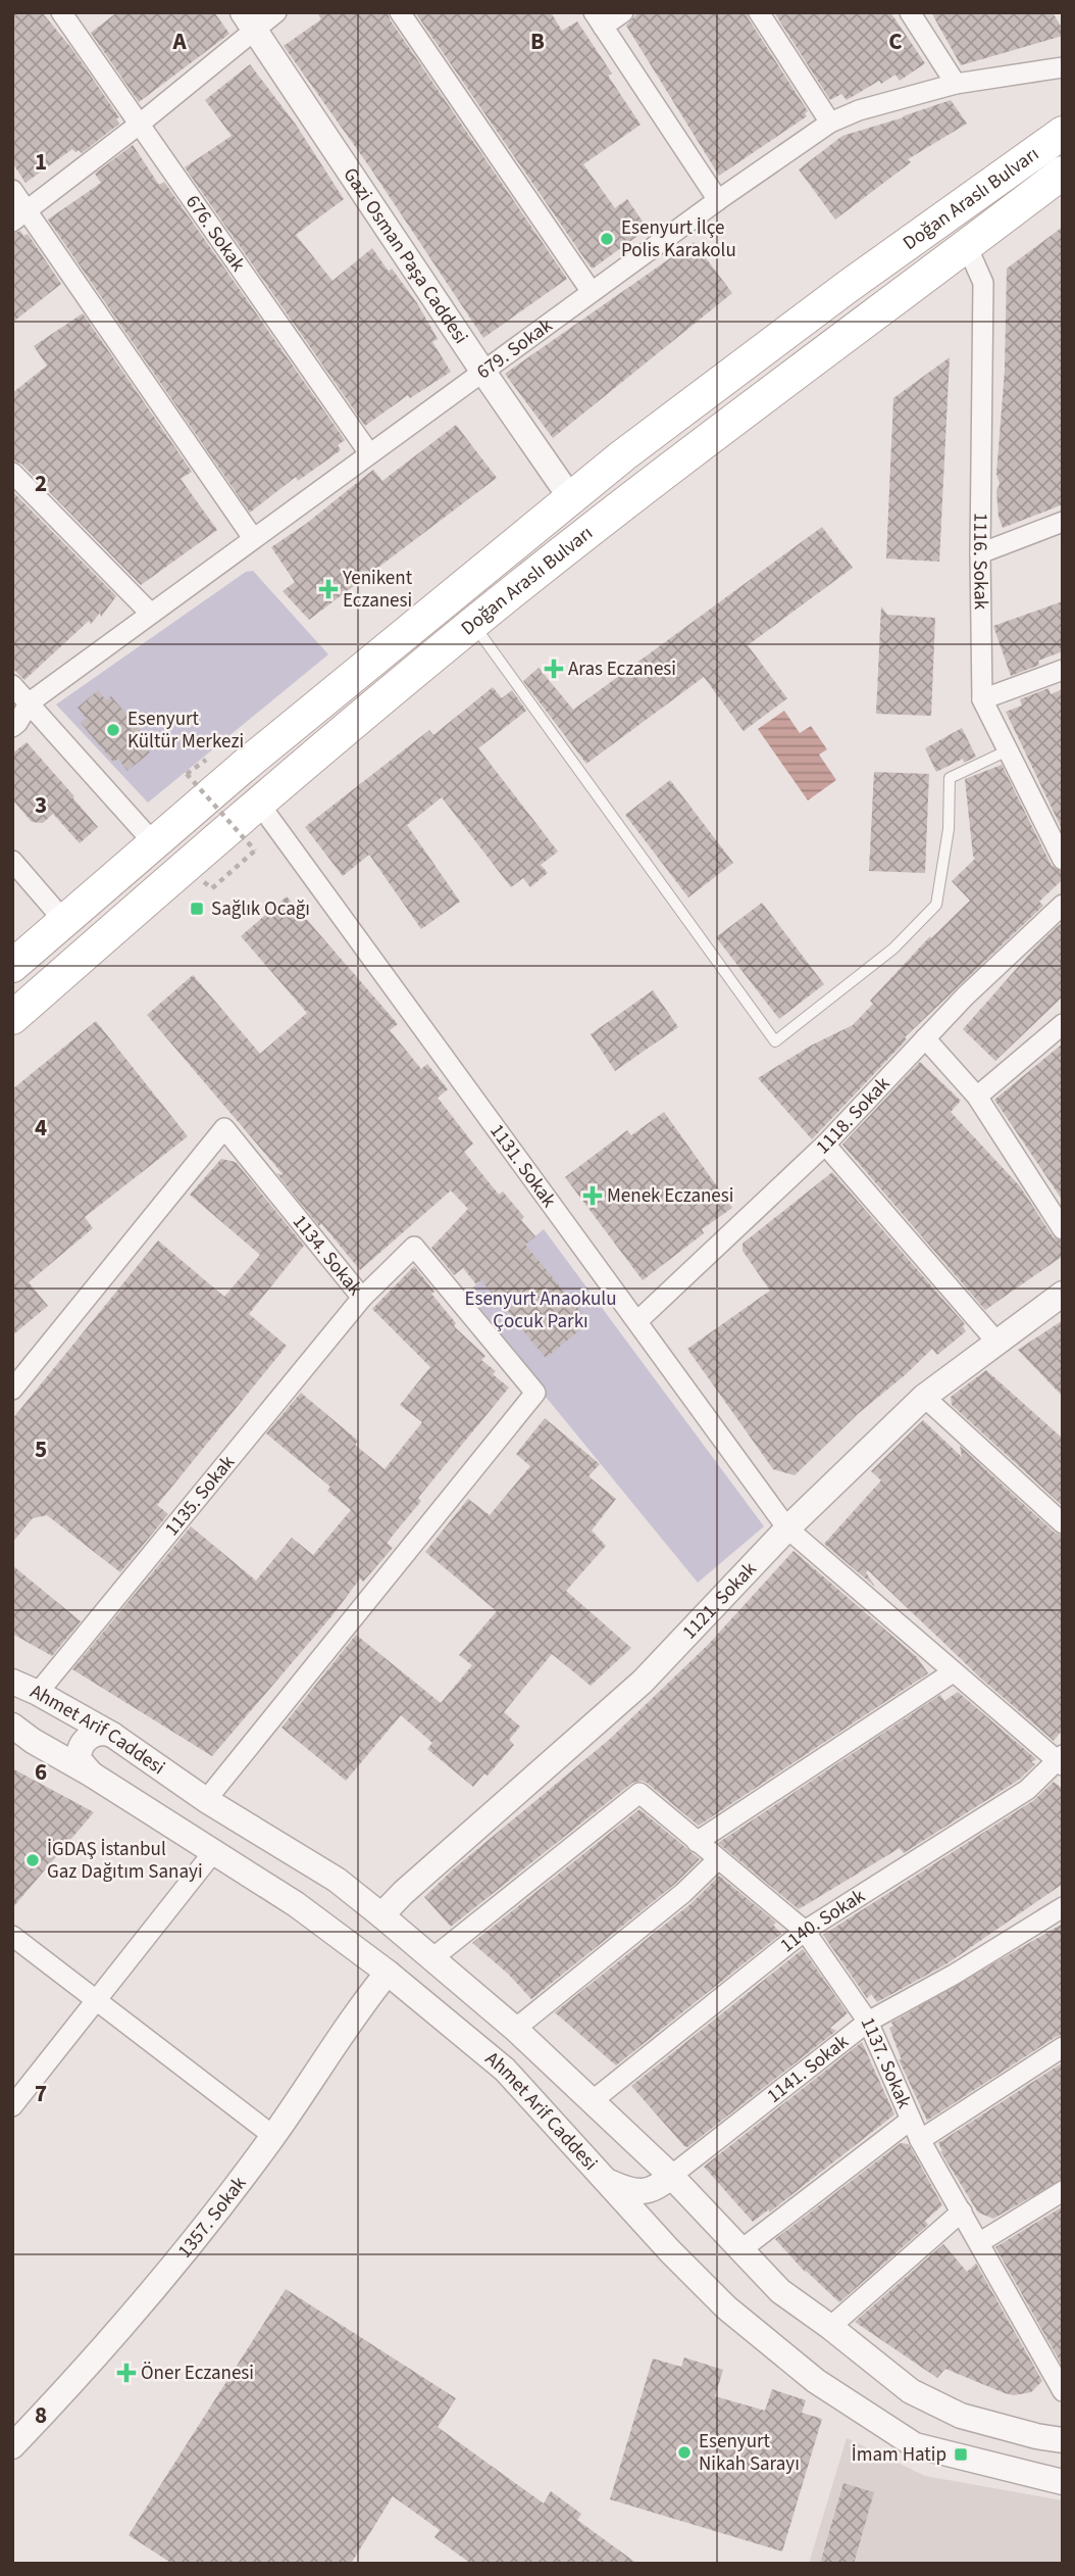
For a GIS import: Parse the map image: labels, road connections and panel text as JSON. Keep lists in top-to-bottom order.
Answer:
{
  "streets": {
    "main road": ["Doğan Araslı Bulvarı"],
    "street": [
      "676. Sokak",
      "Gazi Osman Paşa Caddesi",
      "679. Sokak",
      "1116. Sokak",
      "1118. Sokak",
      "1131. Sokak",
      "1134. Sokak",
      "1135. Sokak",
      "1121. Sokak",
      "Ahmet Arif Caddesi",
      "1140. Sokak",
      "1137. Sokak",
      "1141. Sokak",
      "1357. Sokak"
    ]
  },
  "crossings": [
    ["Doğan Araslı Bulvarı", "Gazi Osman Paşa Caddesi"],
    ["Doğan Araslı Bulvarı", "1116. Sokak"],
    ["Doğan Araslı Bulvarı", "1131. Sokak"],
    ["676. Sokak", "679. Sokak"],
    ["Gazi Osman Paşa Caddesi", "679. Sokak"],
    ["1118. Sokak", "1131. Sokak"],
    ["1131. Sokak", "1121. Sokak"],
    ["1131. Sokak", "1140. Sokak"],
    ["1134. Sokak", "1135. Sokak"],
    ["1134. Sokak", "Ahmet Arif Caddesi"],
    ["1135. Sokak", "Ahmet Arif Caddesi"],
    ["1121. Sokak", "Ahmet Arif Caddesi"],
    ["Ahmet Arif Caddesi", "1140. Sokak"],
    ["Ahmet Arif Caddesi", "1137. Sokak"],
    ["Ahmet Arif Caddesi", "1141. Sokak"],
    ["Ahmet Arif Caddesi", "1357. Sokak"],
    ["1140. Sokak", "1137. Sokak"],
    ["1137. Sokak", "1141. Sokak"]
  ],
  "parks": ["Esenyurt Anaokulu Çocuk Parkı"],
  "places": {
    "other": [
      "Esenyurt İlçe Polis Karakolu",
      "Esenyurt Kültür Merkezi",
      "İGDAŞ İstanbul Gaz Dağıtım Sanayi",
      "Esenyurt Nikah Sarayı"
    ],
    "health": [
      "Yenikent Eczanesi",
      "Aras Eczanesi",
      "Menek Eczanesi",
      "Öner Eczanesi"
    ],
    "transit": ["Sağlık Ocağı", "İmam Hatip"]
  },
  "grid": {
    "columns": ["A", "B", "C"],
    "rows": [
      "1",
      "2",
      "3",
      "4",
      "5",
      "6",
      "7",
      "8"
    ]
  }
}
